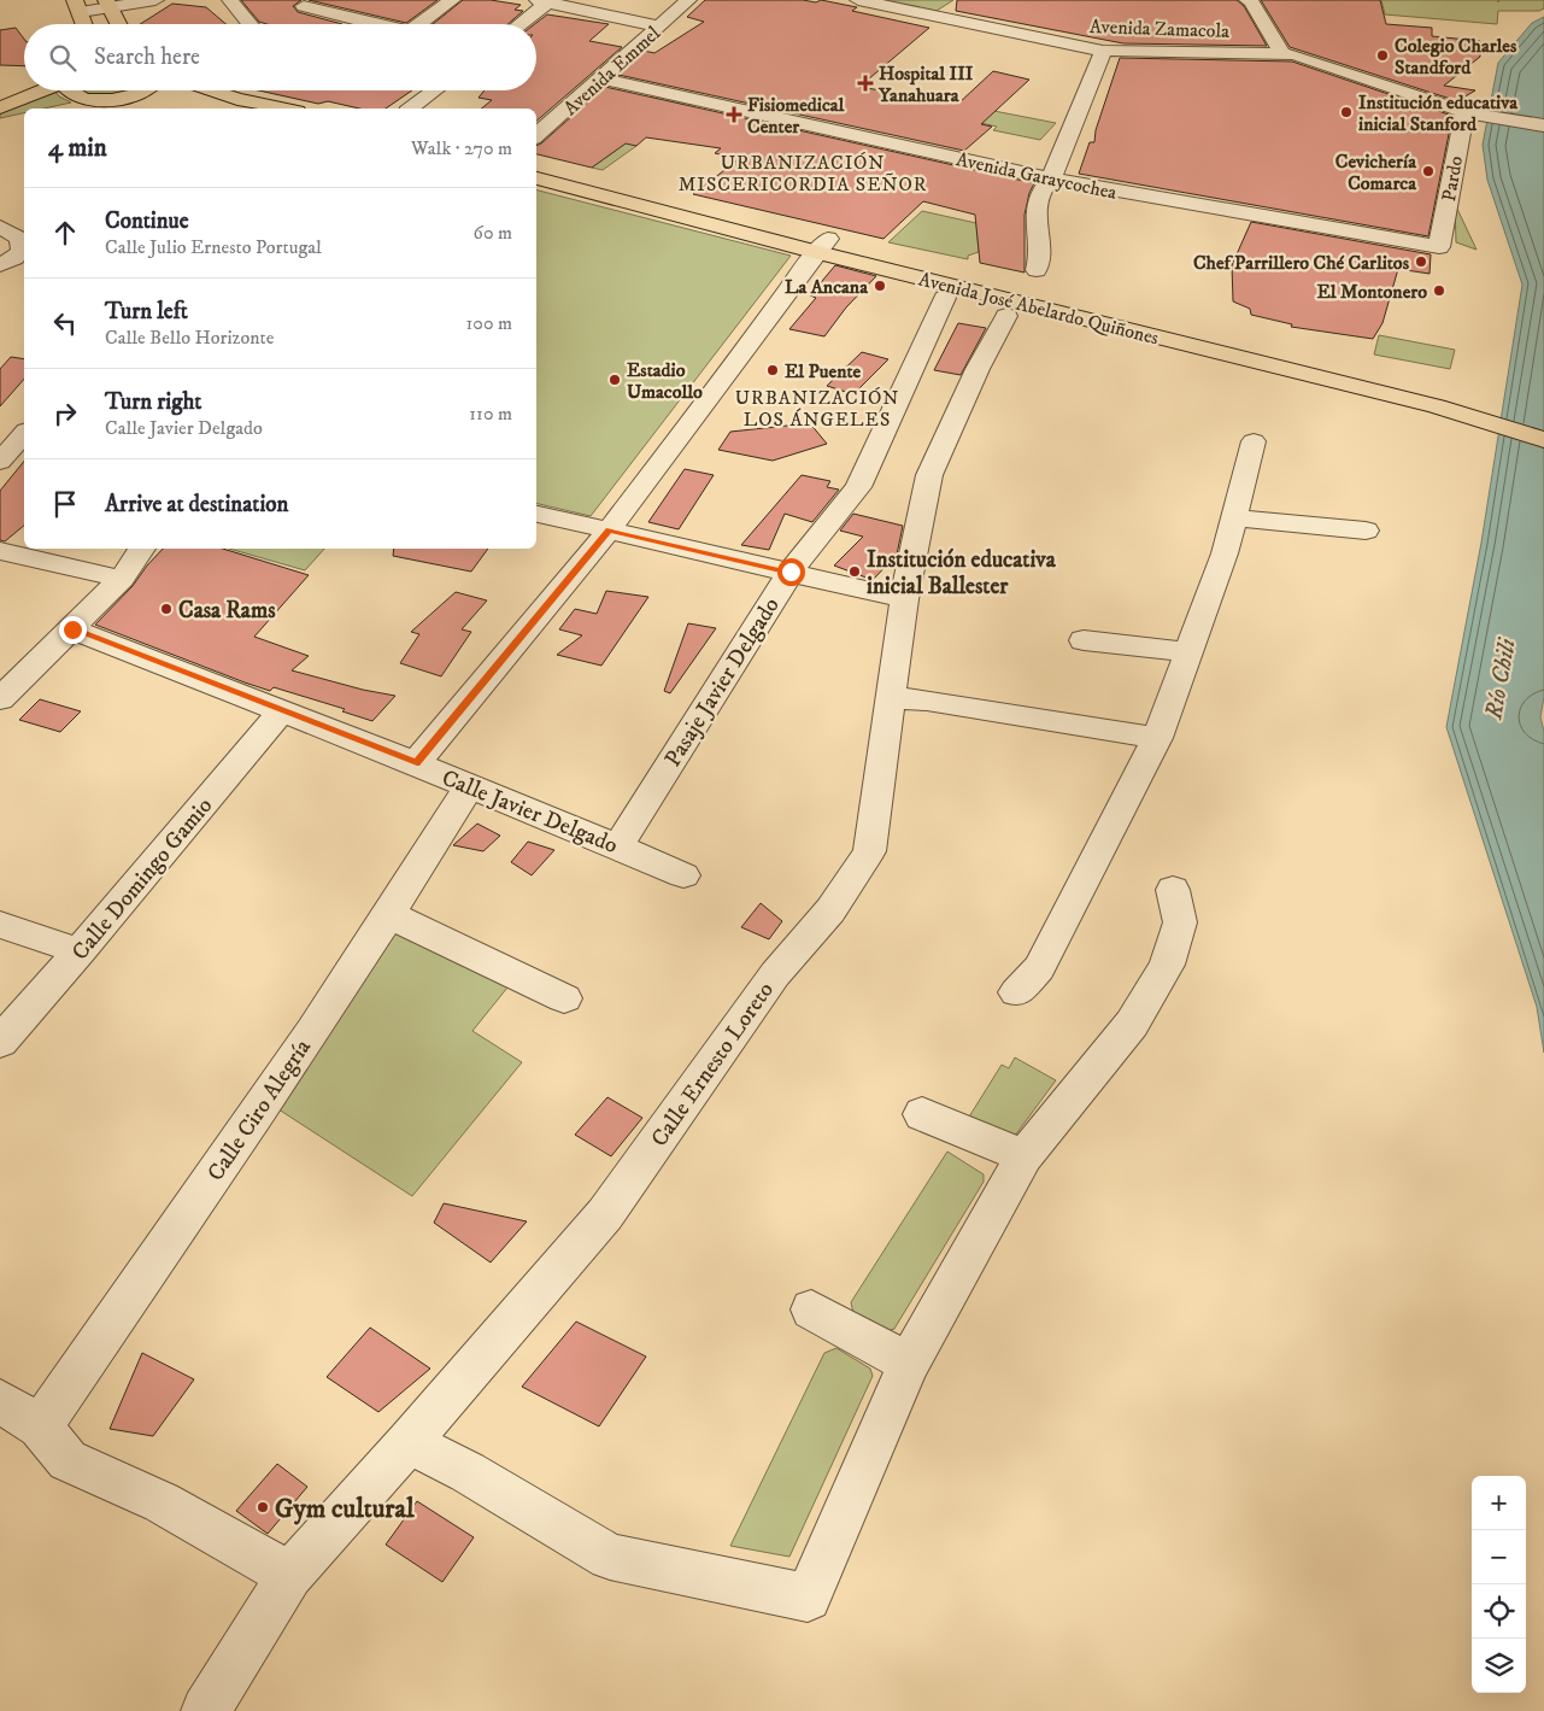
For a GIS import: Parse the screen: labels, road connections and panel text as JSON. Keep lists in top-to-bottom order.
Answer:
{
  "streets": {
    "main road": ["Avenida José Abelardo Quiñones"],
    "street": [
      "Avenida Zamacola",
      "Avenida Emmel",
      "Avenida Garaycochea",
      "Pardo",
      "Pasaje Javier Delgado",
      "Calle Javier Delgado",
      "Calle Domingo Gamio",
      "Calle Ernesto Loreto",
      "Calle Ciro Alegría"
    ]
  },
  "crossings": [
    ["Avenida Zamacola", "Pardo"],
    ["Avenida Emmel", "Avenida Garaycochea"],
    ["Avenida Garaycochea", "Pardo"],
    ["Pasaje Javier Delgado", "Calle Javier Delgado"],
    ["Calle Javier Delgado", "Calle Domingo Gamio"],
    ["Calle Javier Delgado", "Calle Ciro Alegría"]
  ],
  "districts": ["URBANIZACIÓN MISCERICORDIA SEÑOR", "URBANIZACIÓN LOS ÁNGELES"],
  "water": ["Río Chili"],
  "places": {
    "other": [
      "Colegio Charles Standford",
      "Institución educativa inicial Stanford",
      "Cevichería Comarca",
      "Chef Parrillero Ché Carlitos",
      "La Ancana",
      "El Montonero",
      "El Puente",
      "Estadio Umacollo",
      "Institución educativa inicial Ballester",
      "Casa Rams",
      "Gym cultural"
    ],
    "health": ["Hospital III Yanahuara", "Fisiomedical Center"]
  },
  "page": {
    "search": "Search here",
    "heading": ["4 min", "Walk · 270 m"],
    "list": [
      ["Continue", "Calle Julio Ernesto Portugal", "60 m"],
      ["Turn left", "Calle Bello Horizonte", "100 m"],
      ["Turn right", "Calle Javier Delgado", "110 m"],
      "Arrive at destination"
    ],
    "map_buttons": ["+", "−"]
  }
}
